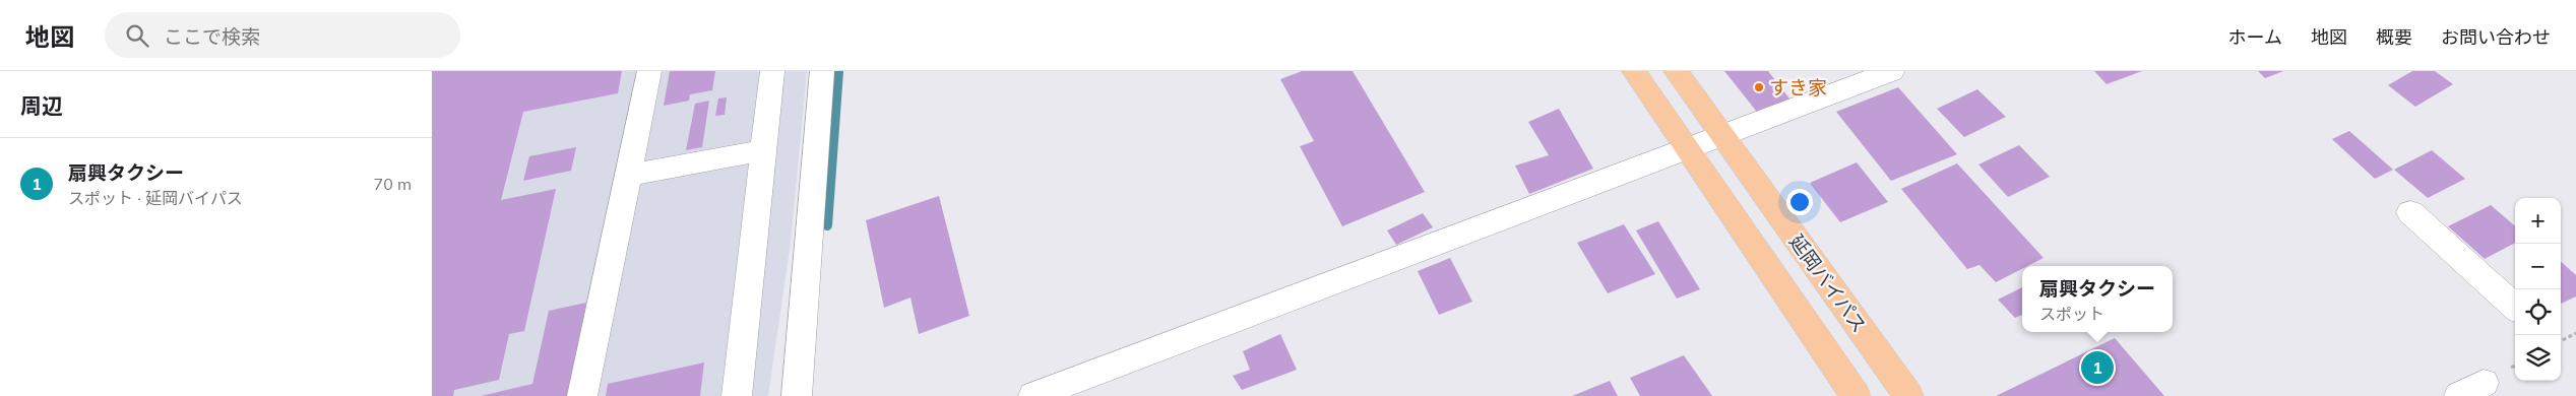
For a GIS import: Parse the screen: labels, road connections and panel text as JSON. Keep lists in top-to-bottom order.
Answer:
{
  "streets": {
    "highway": ["延岡バイパス"]
  },
  "places": ["すき家"],
  "page": {
    "header": "地図",
    "search": "ここで検索",
    "nav": [
      "ホーム",
      "地図",
      "概要",
      "お問い合わせ"
    ],
    "heading": "周辺",
    "list": [
      {
        "mark": "1",
        "name": "扇興タクシー",
        "note": "スポット · 延岡バイパス",
        "value": "70 m"
      }
    ],
    "map_buttons": ["+", "−"],
    "popup": ["扇興タクシー", "スポット"],
    "pins": "1"
  }
}
